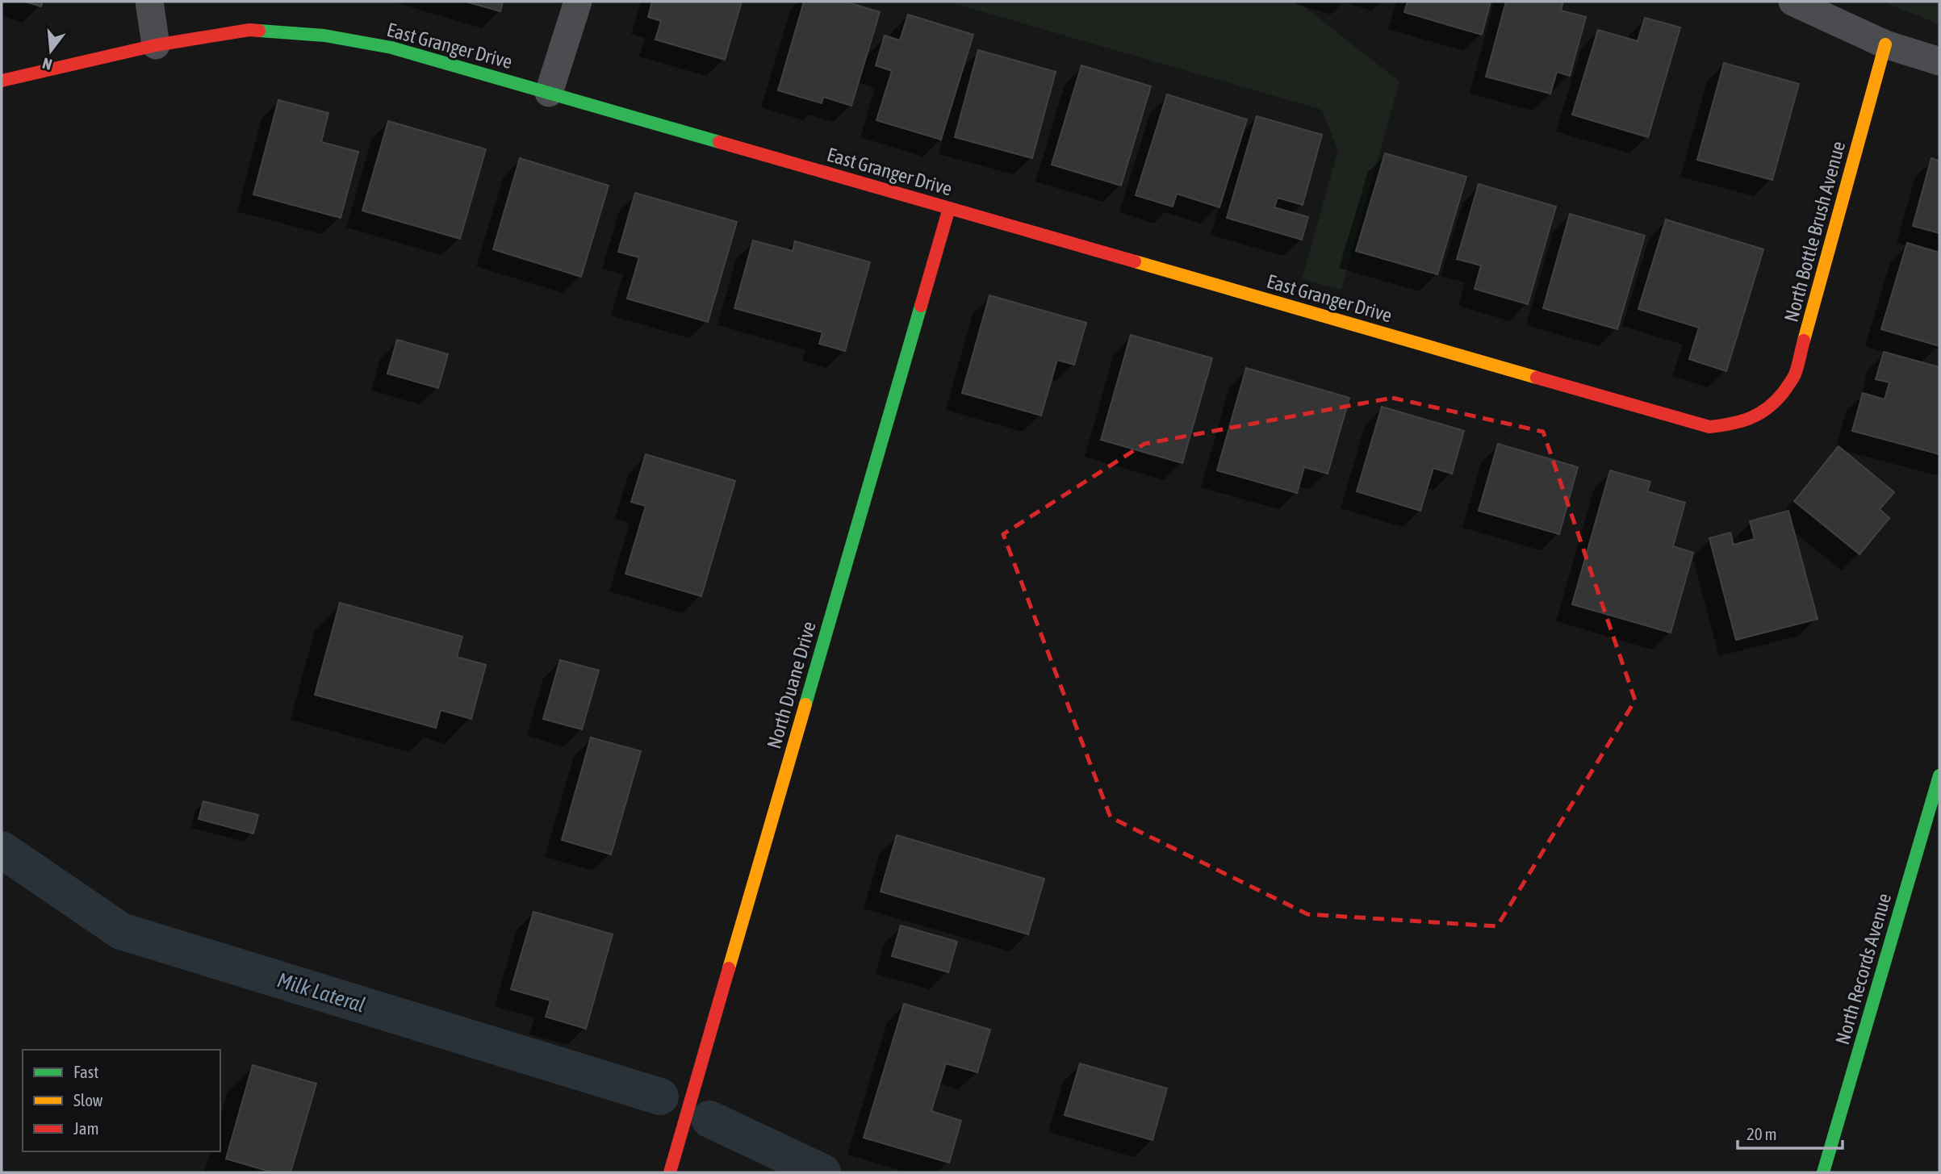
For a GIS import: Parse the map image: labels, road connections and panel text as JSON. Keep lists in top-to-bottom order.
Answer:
{
  "streets": {
    "street": [
      "East Granger Drive",
      "North Bottle Brush Avenue",
      "North Duane Drive",
      "North Records Avenue"
    ]
  },
  "crossings": [
    ["East Granger Drive", "North Bottle Brush Avenue"],
    ["East Granger Drive", "North Duane Drive"]
  ],
  "water": ["Milk Lateral"],
  "legend": ["Fast", "Slow", "Jam"],
  "scale_bar": "20 m",
  "north": "bottom"
}
